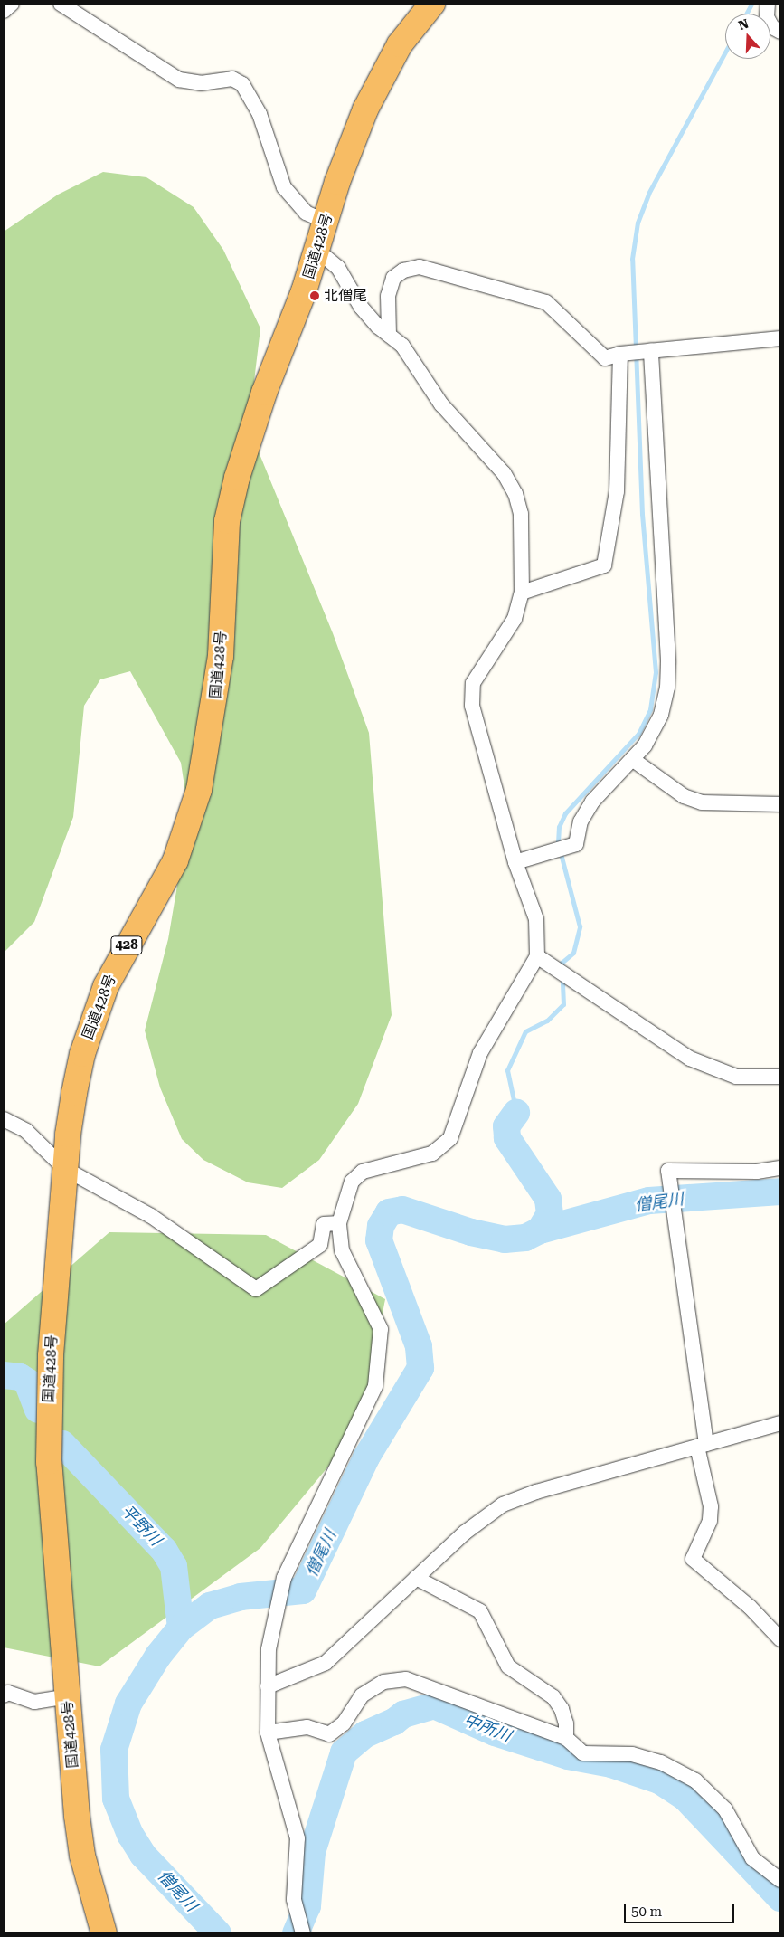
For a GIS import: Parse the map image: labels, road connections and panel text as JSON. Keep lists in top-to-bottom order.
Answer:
{
  "streets": {
    "highway": ["国道428号", "428"]
  },
  "water": ["僧尾川", "平野川", "中所川"],
  "places": ["北僧尾"],
  "scale_bar": "50 m",
  "north": "top"
}
